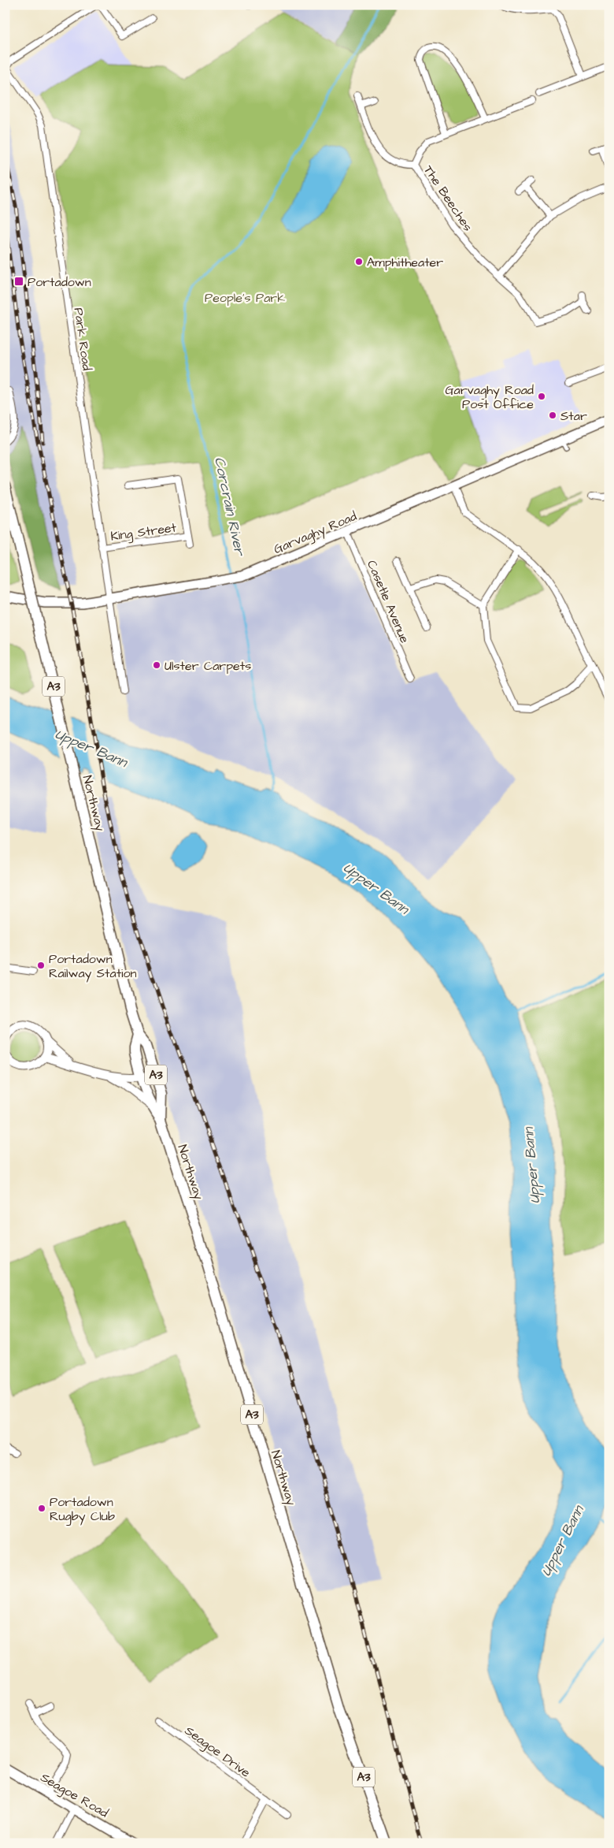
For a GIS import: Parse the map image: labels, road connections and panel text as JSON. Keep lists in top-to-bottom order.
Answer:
{
  "streets": {
    "highway": ["A3", "Northway"],
    "main road": ["Garvaghy Road", "Seagoe Road"],
    "street": [
      "The Beeches",
      "Park Road",
      "King Street",
      "Casetle Avenue",
      "Seagoe Drive"
    ]
  },
  "crossings": [
    ["Park Road", "King Street"],
    ["Park Road", "Garvaghy Road"],
    ["Garvaghy Road", "Casetle Avenue"]
  ],
  "water": ["Corcrain River", "Upper Bann"],
  "parks": ["People's Park"],
  "places": {
    "other": [
      "Amphitheater",
      "Garvaghy Road Post Office",
      "Star",
      "Ulster Carpets",
      "Portadown Railway Station",
      "Portadown Rugby Club"
    ],
    "transit": ["Portadown"]
  }
}
